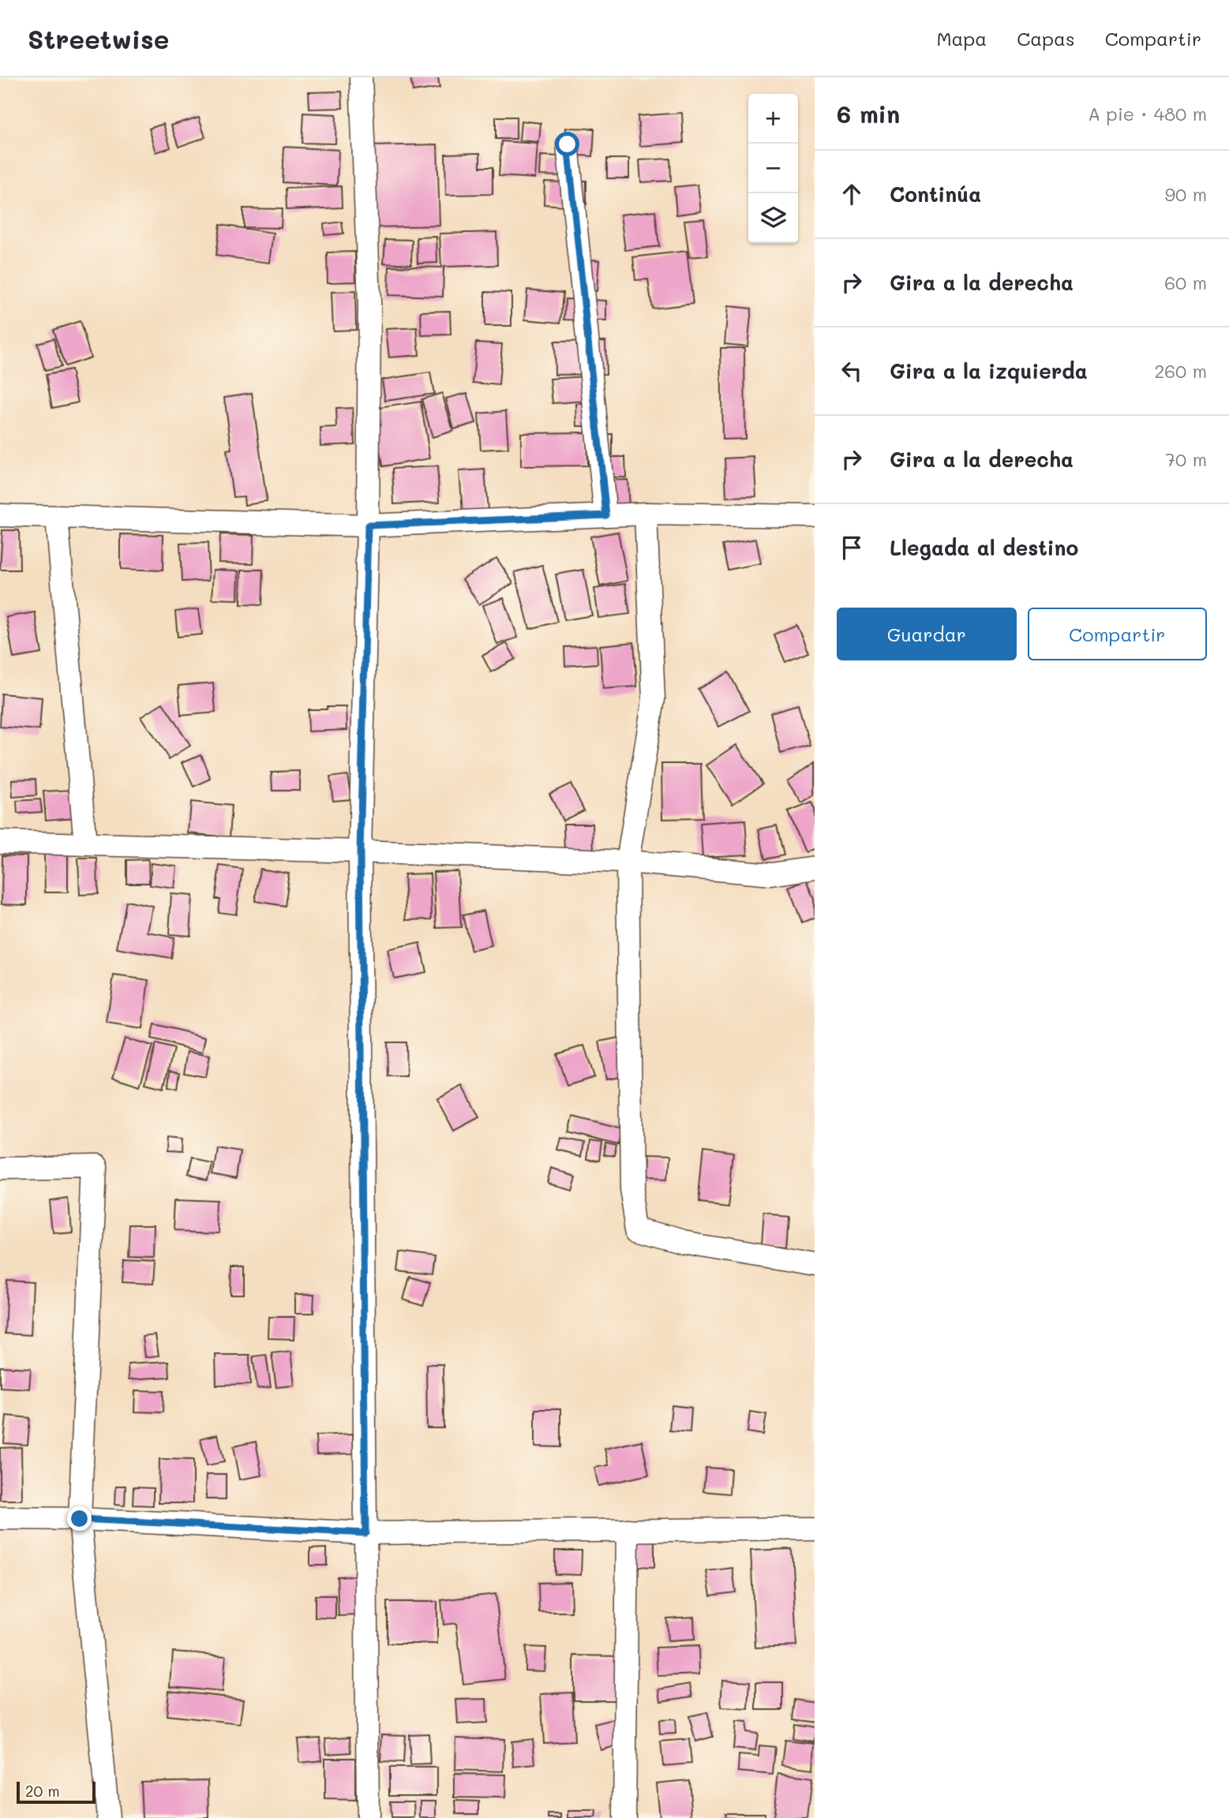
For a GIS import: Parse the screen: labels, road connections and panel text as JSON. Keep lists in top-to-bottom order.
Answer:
{
  "scale_bar": "20 m",
  "page": {
    "header": "Streetwise",
    "nav": ["Mapa", "Capas", "Compartir"],
    "heading": ["6 min", "A pie · 480 m"],
    "map_buttons": ["+", "−"],
    "list": [
      ["Continúa", "90 m"],
      ["Gira a la derecha", "60 m"],
      ["Gira a la izquierda", "260 m"],
      ["Gira a la derecha", "70 m"],
      "Llegada al destino"
    ],
    "buttons": ["Guardar", "Compartir"],
    "scale": "20 m"
  }
}
